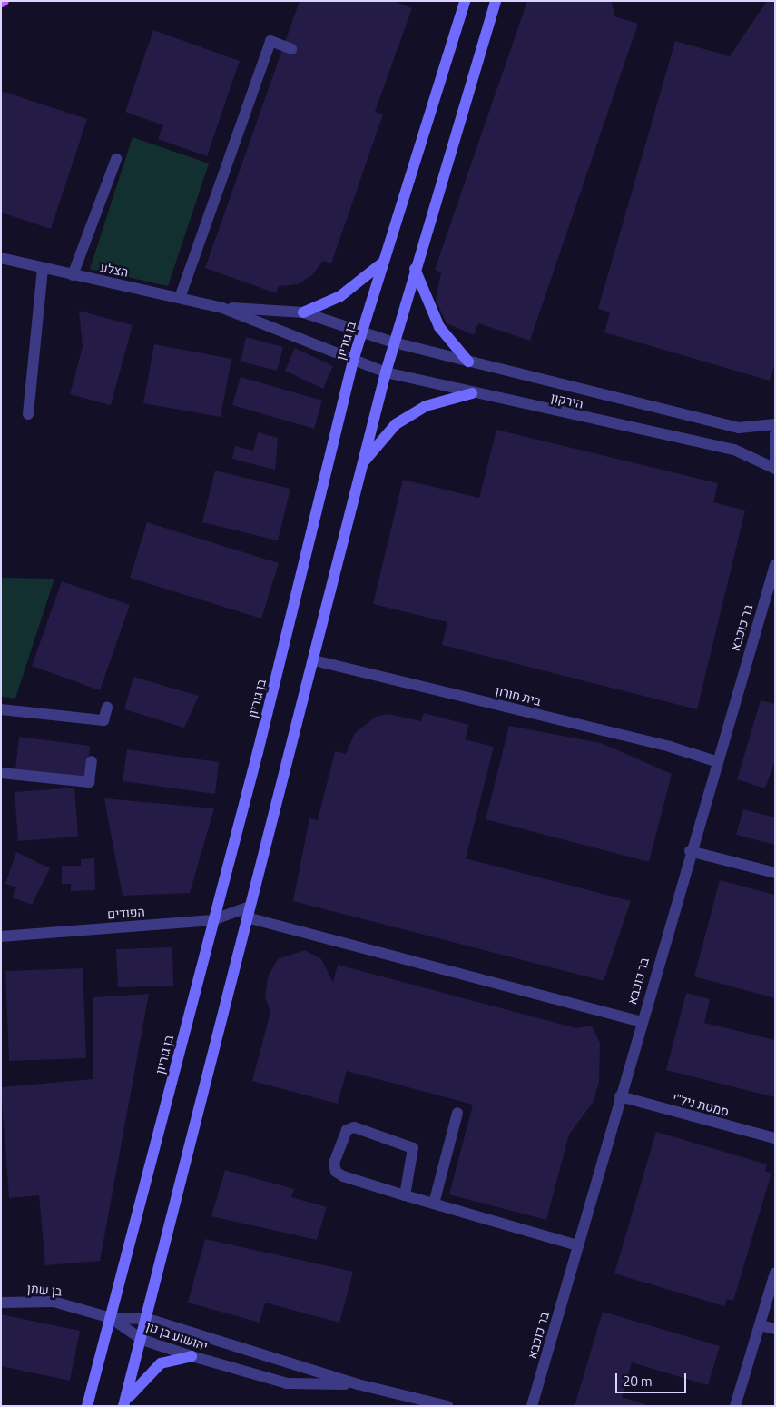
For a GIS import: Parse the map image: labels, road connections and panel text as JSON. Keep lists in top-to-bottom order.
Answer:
{
  "streets": {
    "main road": ["בן גוריון"],
    "street": [
      "הצלע",
      "הירקון",
      "בר כוכבא",
      "בית חורון",
      "הפודים",
      "סמטת ניל\"י",
      "בן שמן",
      "יהושוע בן נון"
    ]
  },
  "crossings": [
    ["הצלע", "בן גוריון"],
    ["הצלע", "הירקון"],
    ["בן גוריון", "הירקון"],
    ["בן גוריון", "הפודים"],
    ["בן גוריון", "בן שמן"],
    ["בן גוריון", "יהושוע בן נון"],
    ["בר כוכבא", "בית חורון"],
    ["בר כוכבא", "סמטת ניל\"י"],
    ["בן שמן", "יהושוע בן נון"]
  ],
  "scale_bar": "20 m"
}
